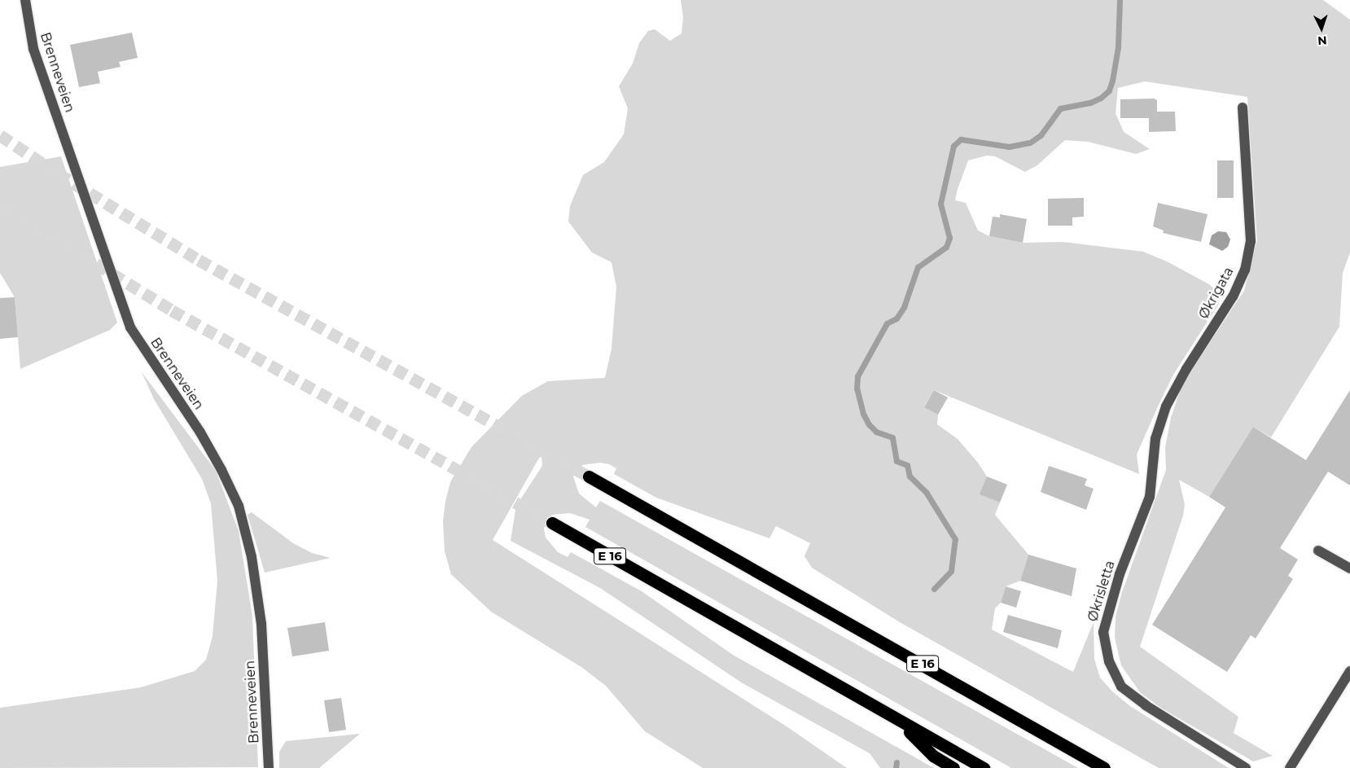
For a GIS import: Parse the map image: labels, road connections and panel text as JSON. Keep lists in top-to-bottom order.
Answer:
{
  "streets": {
    "highway": ["E 16"],
    "street": ["Brenneveien", "Økrigata", "Økrisletta"]
  },
  "crossings": [
    ["Økrigata", "Økrisletta"]
  ],
  "north": "bottom"
}
